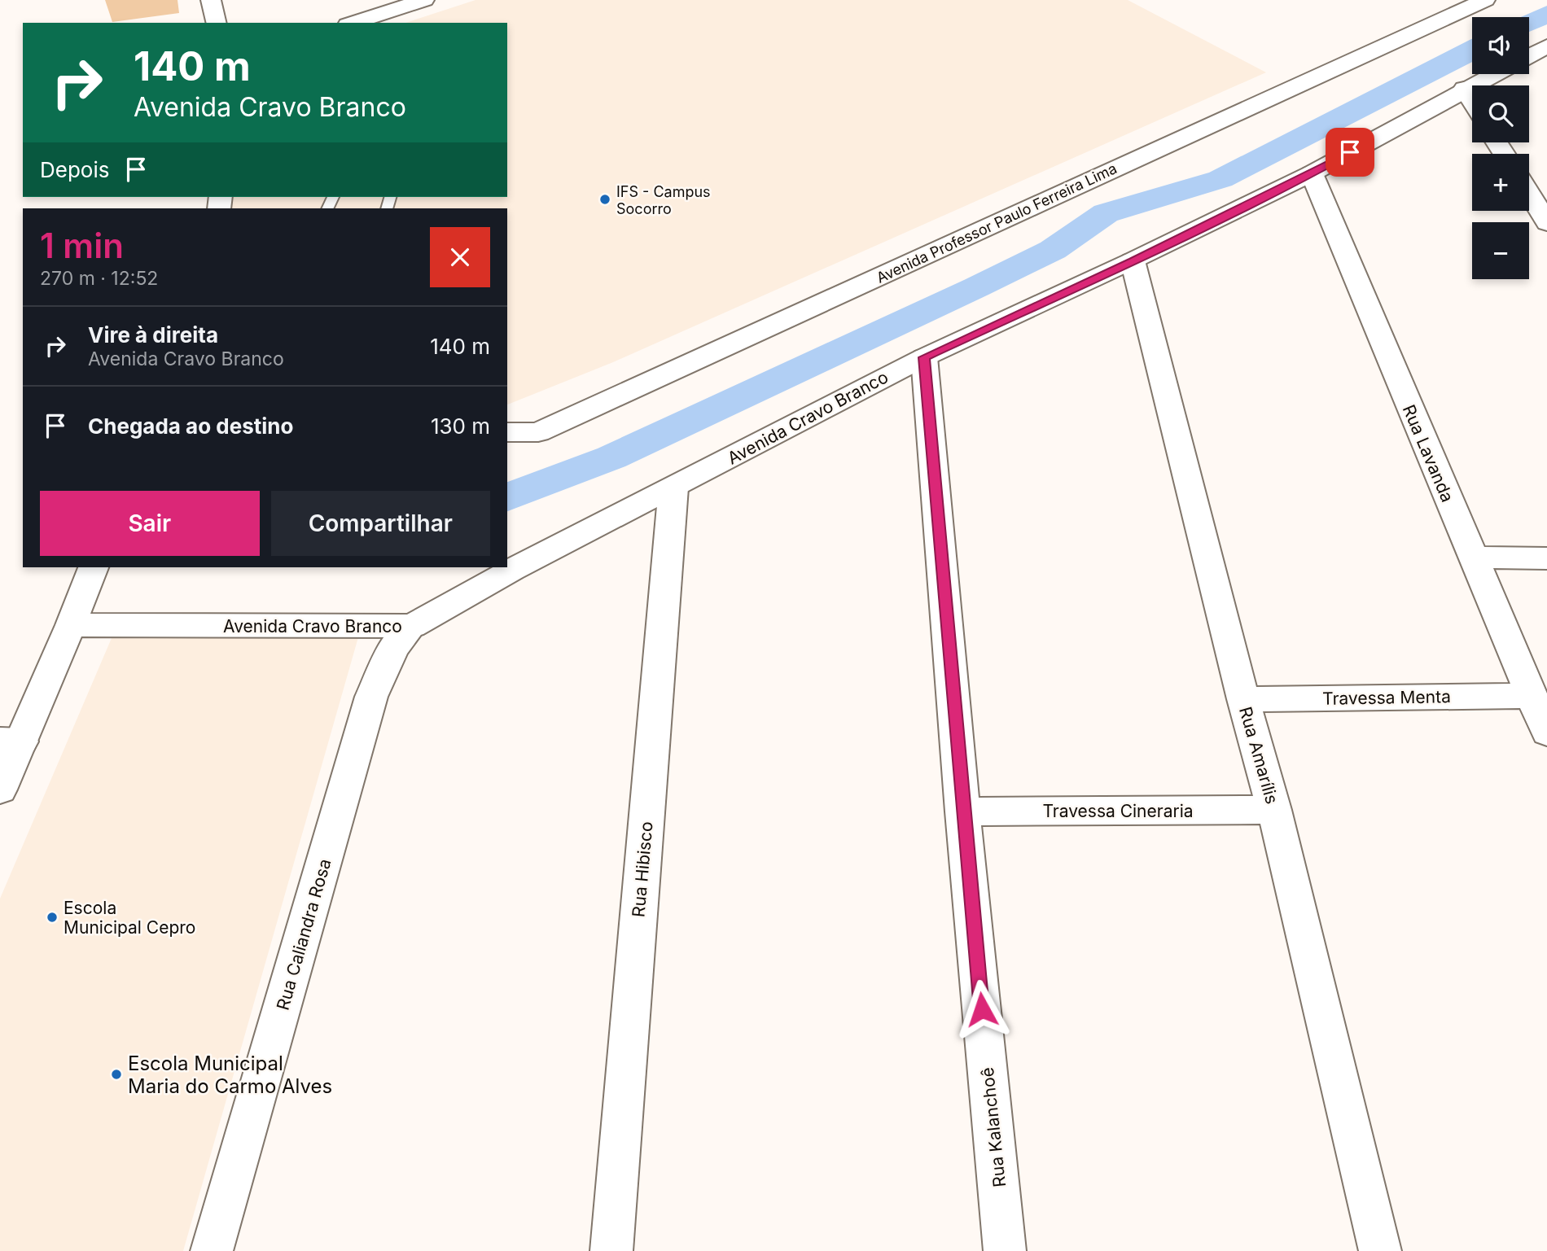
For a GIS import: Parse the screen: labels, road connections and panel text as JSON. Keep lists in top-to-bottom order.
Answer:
{
  "streets": {
    "street": [
      "Avenida Professor Paulo Ferreira Lima",
      "Avenida Cravo Branco",
      "Rua Lavanda",
      "Travessa Menta",
      "Rua Amarílis",
      "Travessa Cineraria",
      "Rua Hibisco",
      "Rua Caliandra Rosa",
      "Rua Kalanchoê"
    ]
  },
  "crossings": [
    ["Avenida Cravo Branco", "Rua Lavanda"],
    ["Avenida Cravo Branco", "Rua Amarílis"],
    ["Avenida Cravo Branco", "Rua Hibisco"],
    ["Avenida Cravo Branco", "Rua Caliandra Rosa"],
    ["Avenida Cravo Branco", "Rua Kalanchoê"],
    ["Rua Lavanda", "Travessa Menta"],
    ["Travessa Menta", "Rua Amarílis"],
    ["Rua Amarílis", "Travessa Cineraria"],
    ["Travessa Cineraria", "Rua Kalanchoê"]
  ],
  "places": ["IFS - Campus Socorro", "Escola Municipal Cepro", "Escola Municipal Maria do Carmo Alves"],
  "page": {
    "map_buttons": ["+", "−"],
    "turn": ["140 m", "Avenida Cravo Branco"],
    "then": "Depois",
    "heading": ["1 min", "270 m · 12:52"],
    "list": [
      {
        "name": "Vire à direita",
        "note": "Avenida Cravo Branco",
        "value": "140 m"
      },
      {
        "name": "Chegada ao destino",
        "value": "130 m"
      }
    ],
    "buttons": ["Sair", "Compartilhar"]
  }
}
